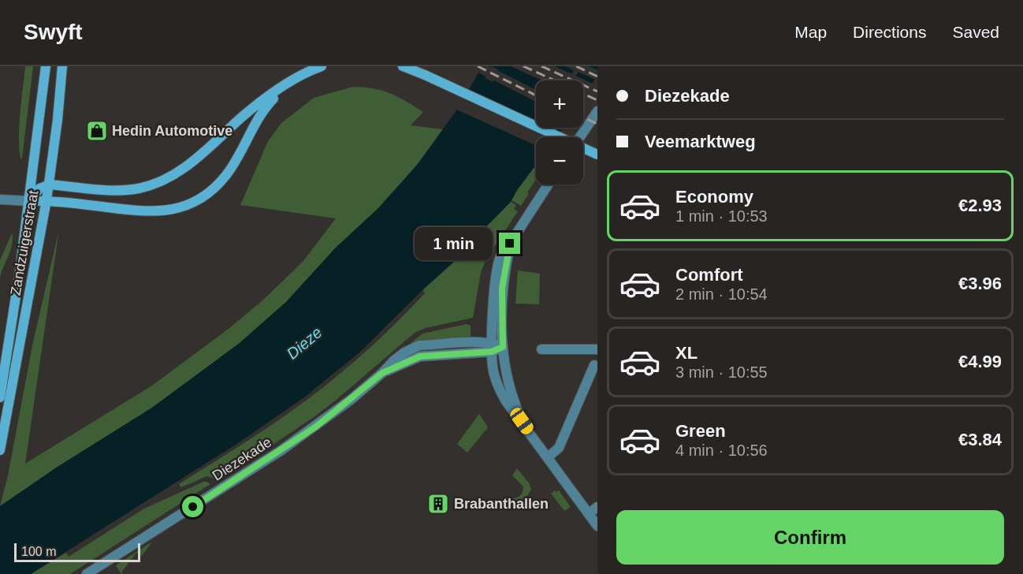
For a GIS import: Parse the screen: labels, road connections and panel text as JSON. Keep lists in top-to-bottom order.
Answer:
{
  "streets": {
    "main road": ["Zandzuigerstraat"],
    "street": ["Diezekade"]
  },
  "water": ["Dieze"],
  "places": {
    "shop": ["Hedin Automotive"],
    "building": ["Brabanthallen"]
  },
  "scale_bar": "100 m",
  "page": {
    "header": "Swyft",
    "nav": ["Map", "Directions", "Saved"],
    "banner": ["Diezekade", "Veemarktweg"],
    "map_buttons": ["+", "−"],
    "list": [
      {
        "name": "Economy",
        "note": "1 min · 10:53",
        "value": "€2.93"
      },
      {
        "name": "Comfort",
        "note": "2 min · 10:54",
        "value": "€3.96"
      },
      {
        "name": "XL",
        "note": "3 min · 10:55",
        "value": "€4.99"
      },
      {
        "name": "Green",
        "note": "4 min · 10:56",
        "value": "€3.84"
      }
    ],
    "bubble": "1 min",
    "buttons": "Confirm",
    "scale": "100 m"
  }
}
